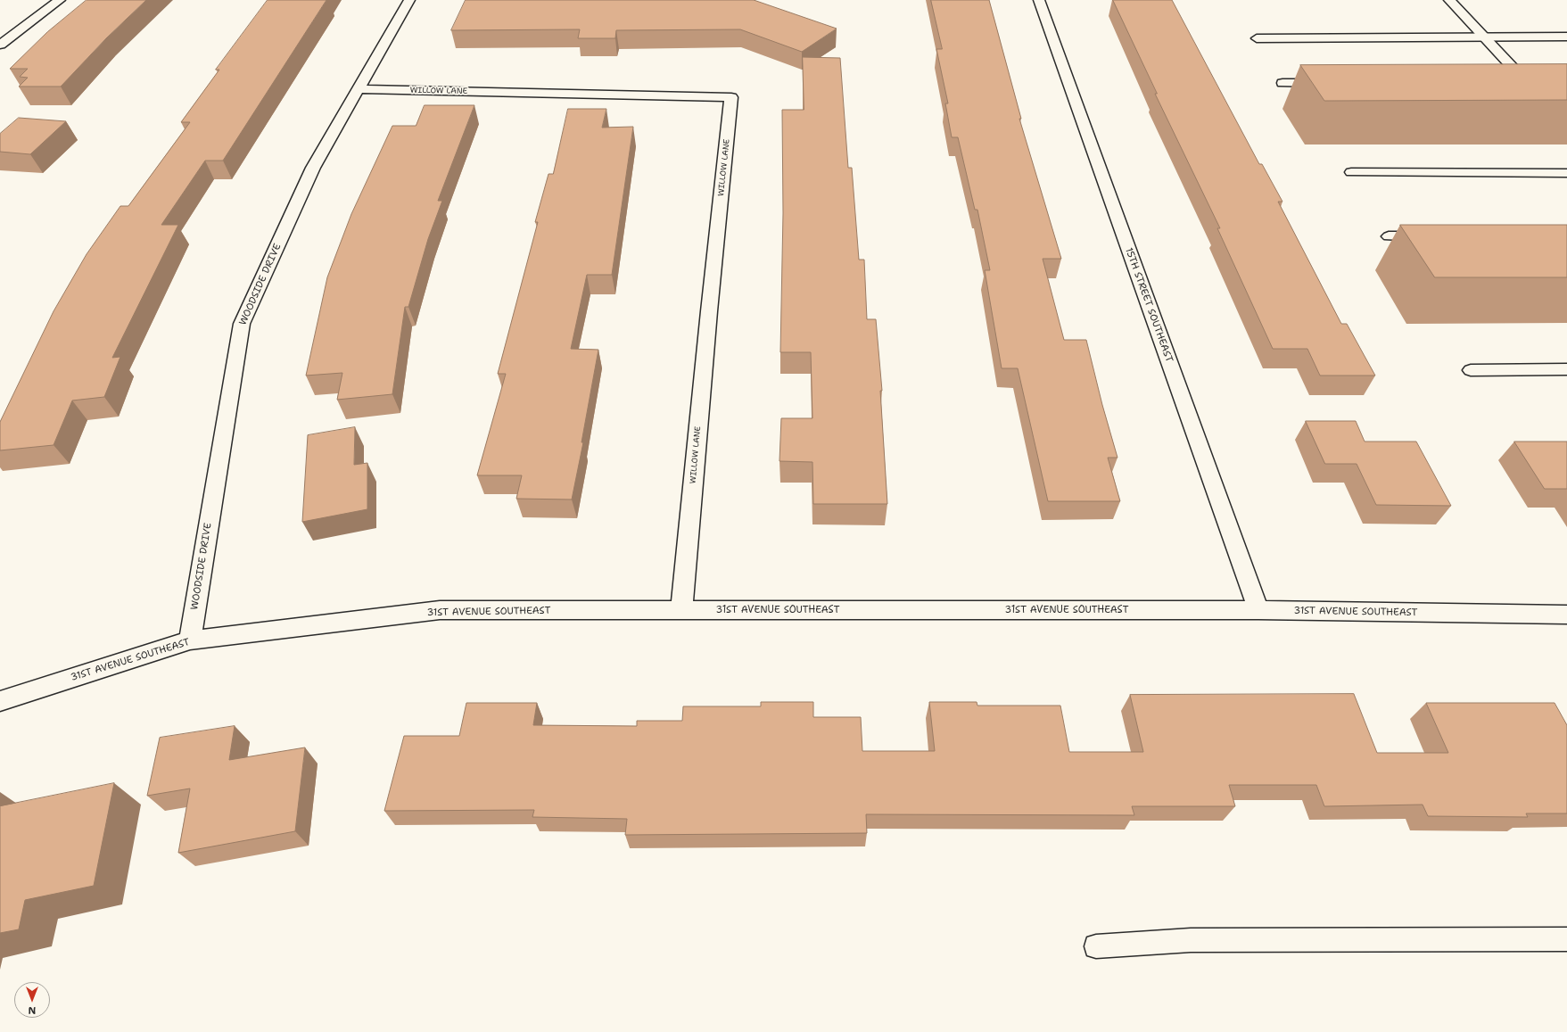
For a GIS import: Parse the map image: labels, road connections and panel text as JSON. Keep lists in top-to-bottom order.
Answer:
{
  "streets": {
    "street": [
      "WILLOW LANE",
      "WOODSIDE DRIVE",
      "15TH STREET SOUTHEAST",
      "31ST AVENUE SOUTHEAST"
    ]
  },
  "crossings": [
    ["WILLOW LANE", "WOODSIDE DRIVE"],
    ["WILLOW LANE", "31ST AVENUE SOUTHEAST"],
    ["WOODSIDE DRIVE", "31ST AVENUE SOUTHEAST"],
    ["15TH STREET SOUTHEAST", "31ST AVENUE SOUTHEAST"]
  ],
  "north": "bottom"
}
